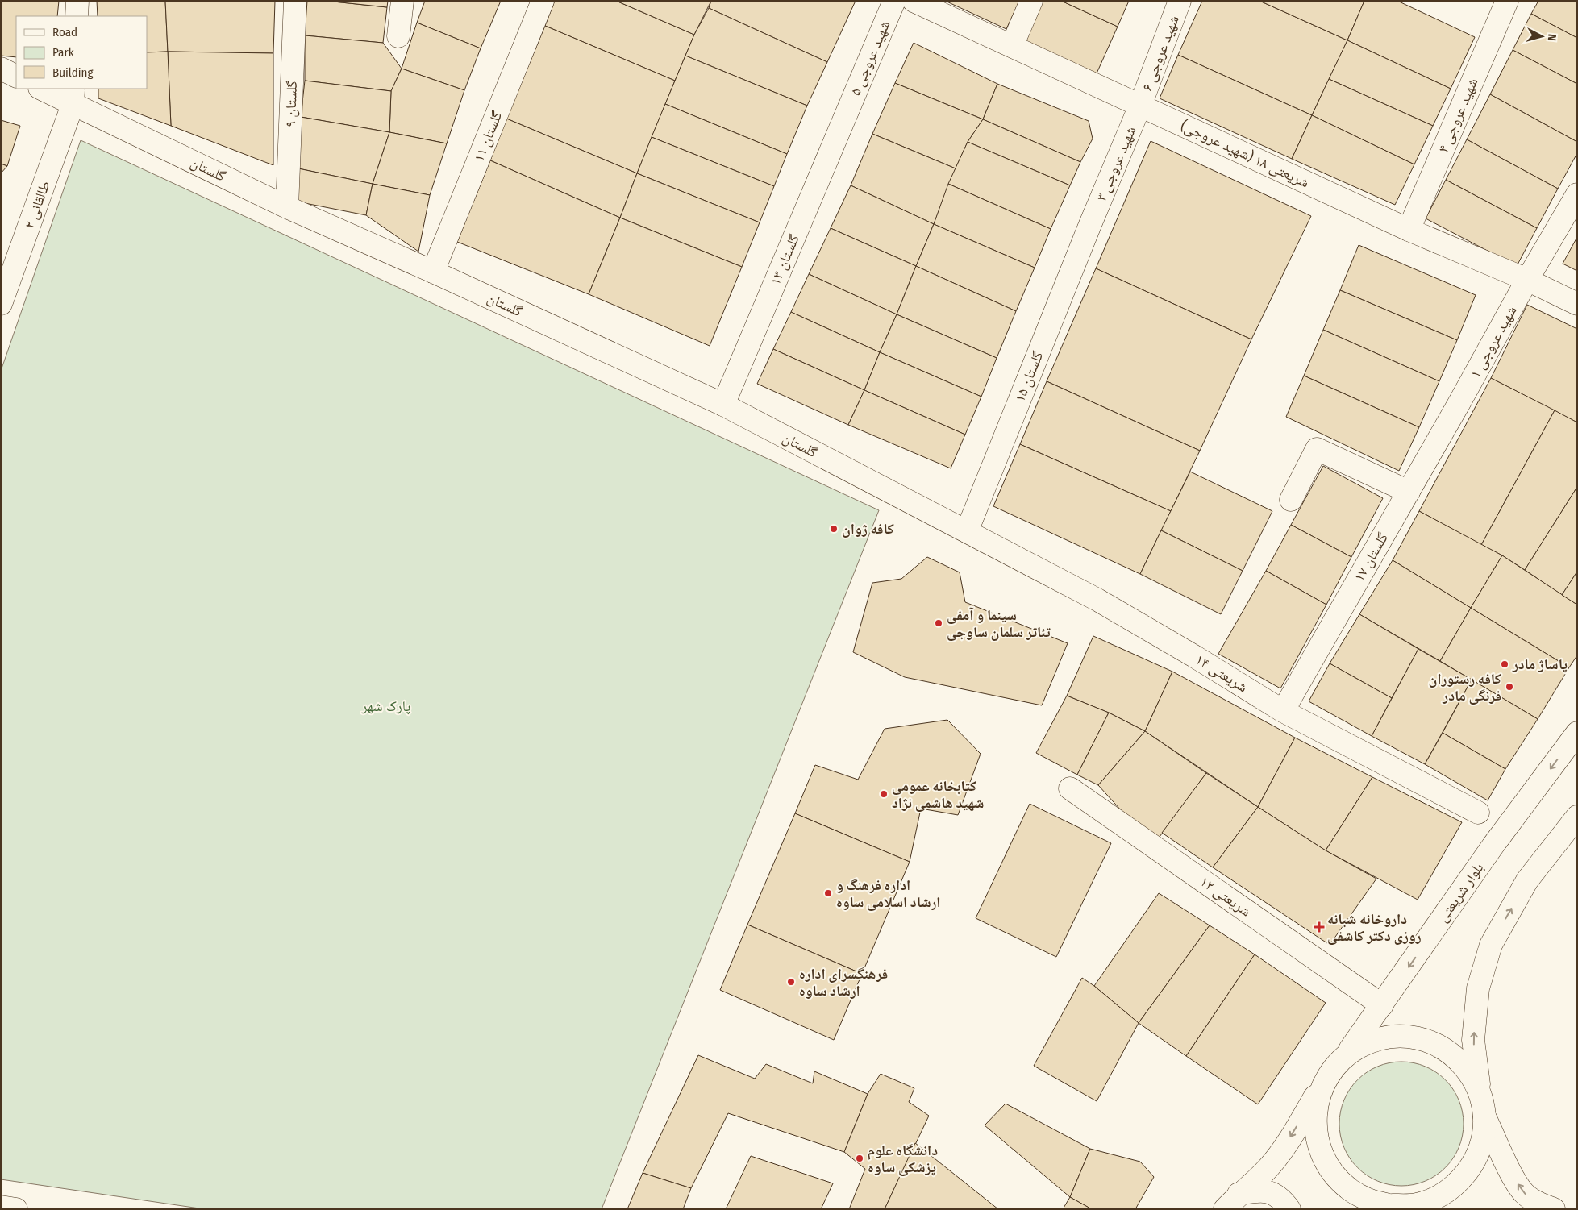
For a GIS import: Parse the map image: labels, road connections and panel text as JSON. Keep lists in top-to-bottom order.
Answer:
{
  "streets": {
    "street": [
      "شهید عروجی ۶",
      "شهید عروجی ۵",
      "گلستان ۹",
      "شهید عروجی ۴",
      "گلستان ۱۱",
      "شریعتی ۱۸ (شهید عروجی)",
      "شهید عروجی ۳",
      "گلستان",
      "طالقانی ۲",
      "گلستان ۱۳",
      "شهید عروجی ۱",
      "گلستان ۱۵",
      "گلستان ۱۷",
      "شریعتی ۱۴",
      "بلوار شریعتی",
      "شریعتی ۱۲"
    ]
  },
  "crossings": [
    ["شهید عروجی ۶", "شریعتی ۱۸ (شهید عروجی)"],
    ["شهید عروجی ۶", "شهید عروجی ۳"],
    ["شهید عروجی ۵", "گلستان ۱۳"],
    ["گلستان ۹", "گلستان"],
    ["شهید عروجی ۴", "شریعتی ۱۸ (شهید عروجی)"],
    ["گلستان ۱۱", "گلستان"],
    ["شریعتی ۱۸ (شهید عروجی)", "شهید عروجی ۳"],
    ["شریعتی ۱۸ (شهید عروجی)", "شهید عروجی ۱"],
    ["شهید عروجی ۳", "گلستان ۱۵"],
    ["گلستان", "طالقانی ۲"],
    ["گلستان", "گلستان ۱۳"],
    ["گلستان", "گلستان ۱۵"],
    ["گلستان", "شریعتی ۱۴"],
    ["شهید عروجی ۱", "گلستان ۱۷"],
    ["گلستان ۱۵", "شریعتی ۱۴"],
    ["گلستان ۱۷", "شریعتی ۱۴"],
    ["بلوار شریعتی", "شریعتی ۱۲"]
  ],
  "parks": ["پارک شهر"],
  "places": {
    "other": [
      "کافه ژوان",
      "سینما و آمفی تئاتر سلمان ساوجی",
      "پاساژ مادر",
      "کافه رستوران فرنگی مادر",
      "کتابخانه عمومی شهید هاشمی نژاد",
      "اداره فرهنگ و ارشاد اسلامی ساوه",
      "فرهنگسرای اداره ارشاد ساوه",
      "دانشگاه علوم پزشکی ساوه"
    ],
    "health": ["داروخانه شبانه روزی دکتر کاشفی"]
  },
  "legend": ["Road", "Park", "Building"],
  "north": "right"
}
